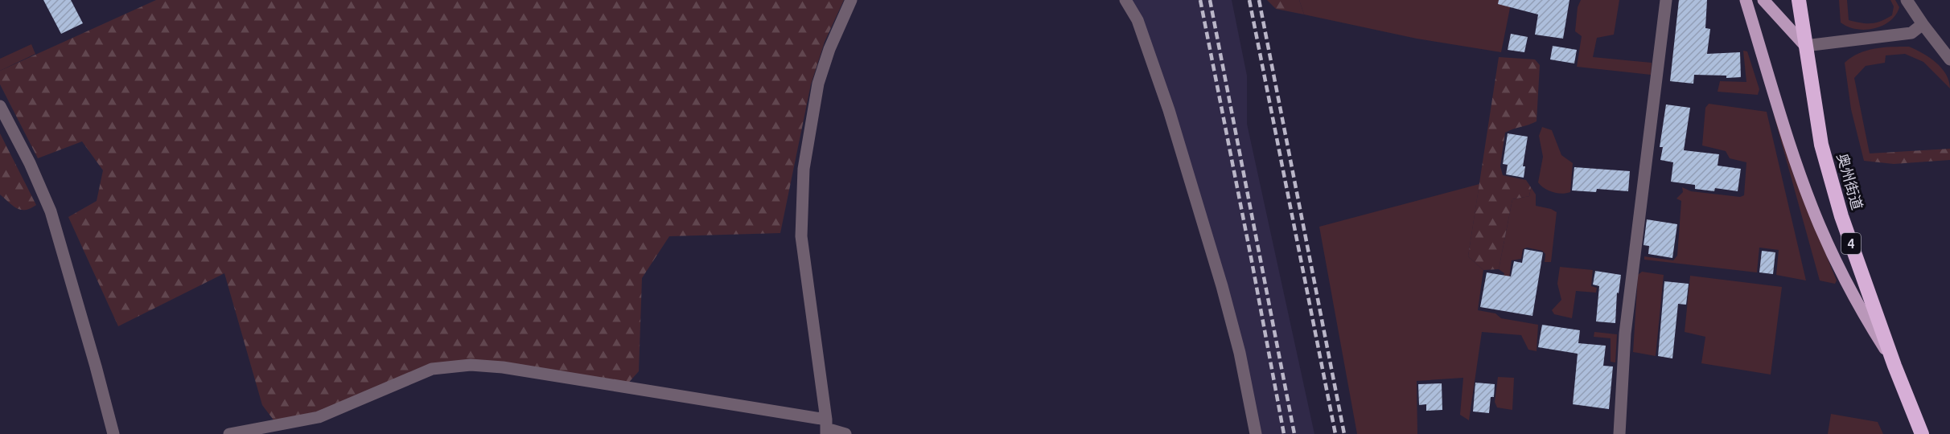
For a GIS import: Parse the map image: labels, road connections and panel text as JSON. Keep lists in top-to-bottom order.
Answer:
{
  "streets": {
    "highway": ["奥州街道", "4"]
  },
  "crossings": [
    ["奥州街道", "4"]
  ]
}
